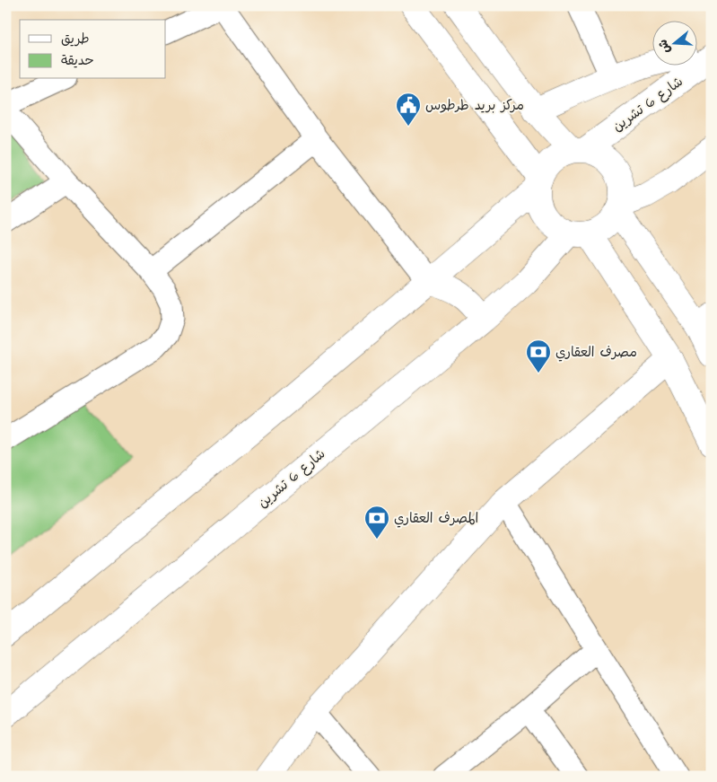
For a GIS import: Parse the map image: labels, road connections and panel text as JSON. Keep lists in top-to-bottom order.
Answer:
{
  "streets": {
    "main road": ["شارع 6 تشرين"]
  },
  "places": {
    "public building": ["مركز بريد طرطوس"],
    "bank": ["مصرف العقاري", "المصرف العقاري"]
  },
  "legend": ["طريق", "حديقة"],
  "north": "left"
}
